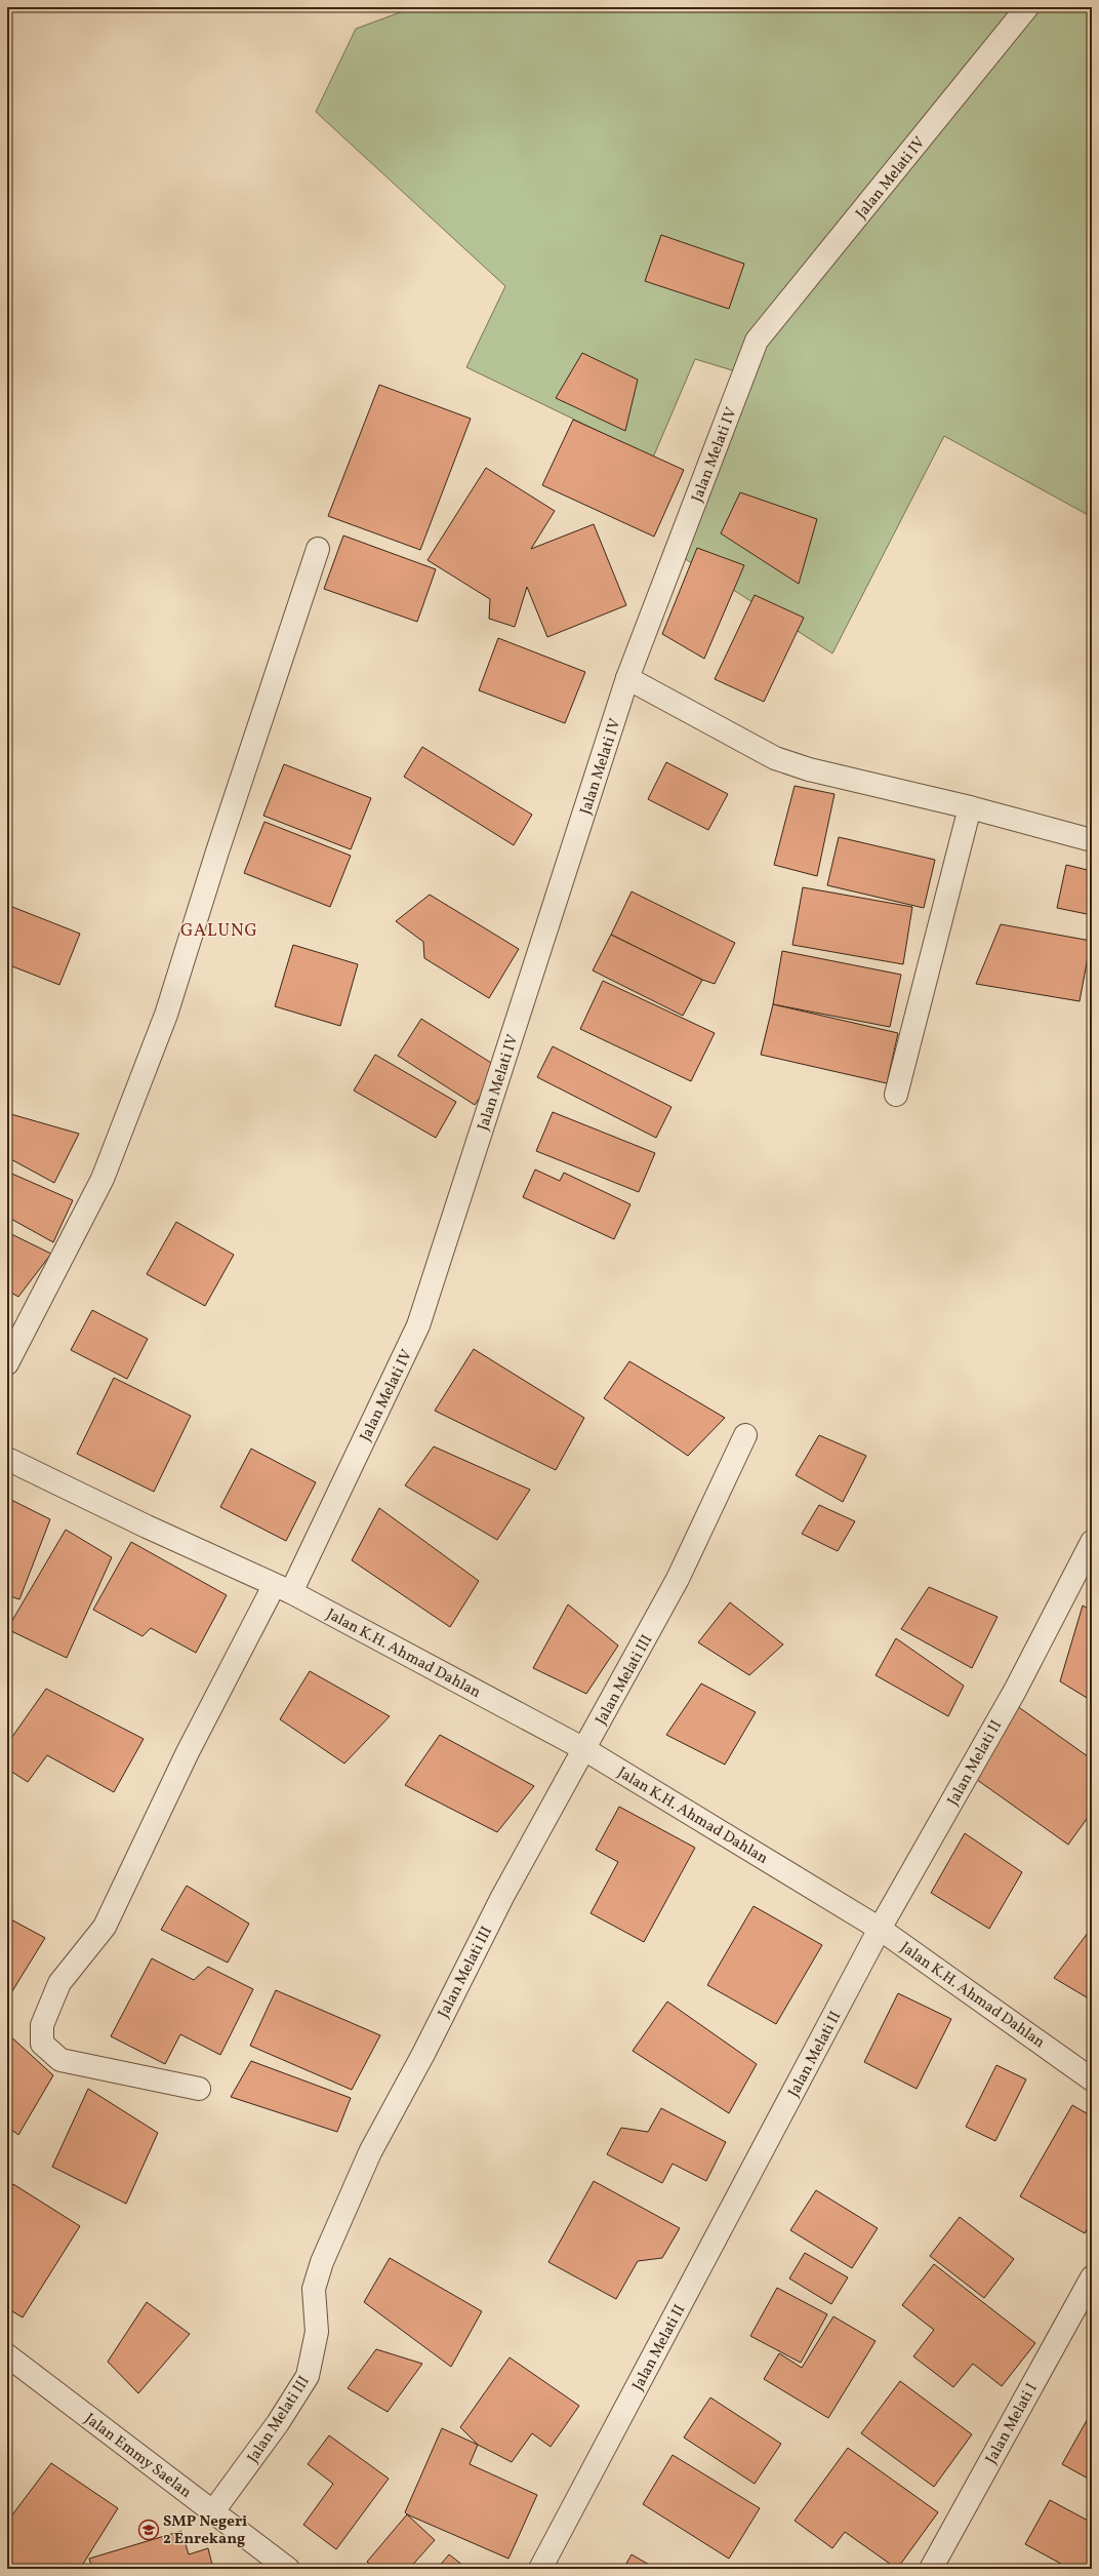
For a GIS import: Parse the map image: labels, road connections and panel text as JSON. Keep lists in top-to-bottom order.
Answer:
{
  "streets": {
    "street": [
      "Jalan Melati IV",
      "Jalan K.H. Ahmad Dahlan",
      "Jalan Melati III",
      "Jalan Melati II",
      "Jalan Melati I",
      "Jalan Emmy Saelan"
    ]
  },
  "crossings": [
    ["Jalan Melati IV", "Jalan K.H. Ahmad Dahlan"],
    ["Jalan K.H. Ahmad Dahlan", "Jalan Melati III"],
    ["Jalan K.H. Ahmad Dahlan", "Jalan Melati II"],
    ["Jalan Melati III", "Jalan Emmy Saelan"]
  ],
  "districts": ["GALUNG"],
  "places": {
    "school or university": ["SMP Negeri 2 Enrekang"]
  }
}
